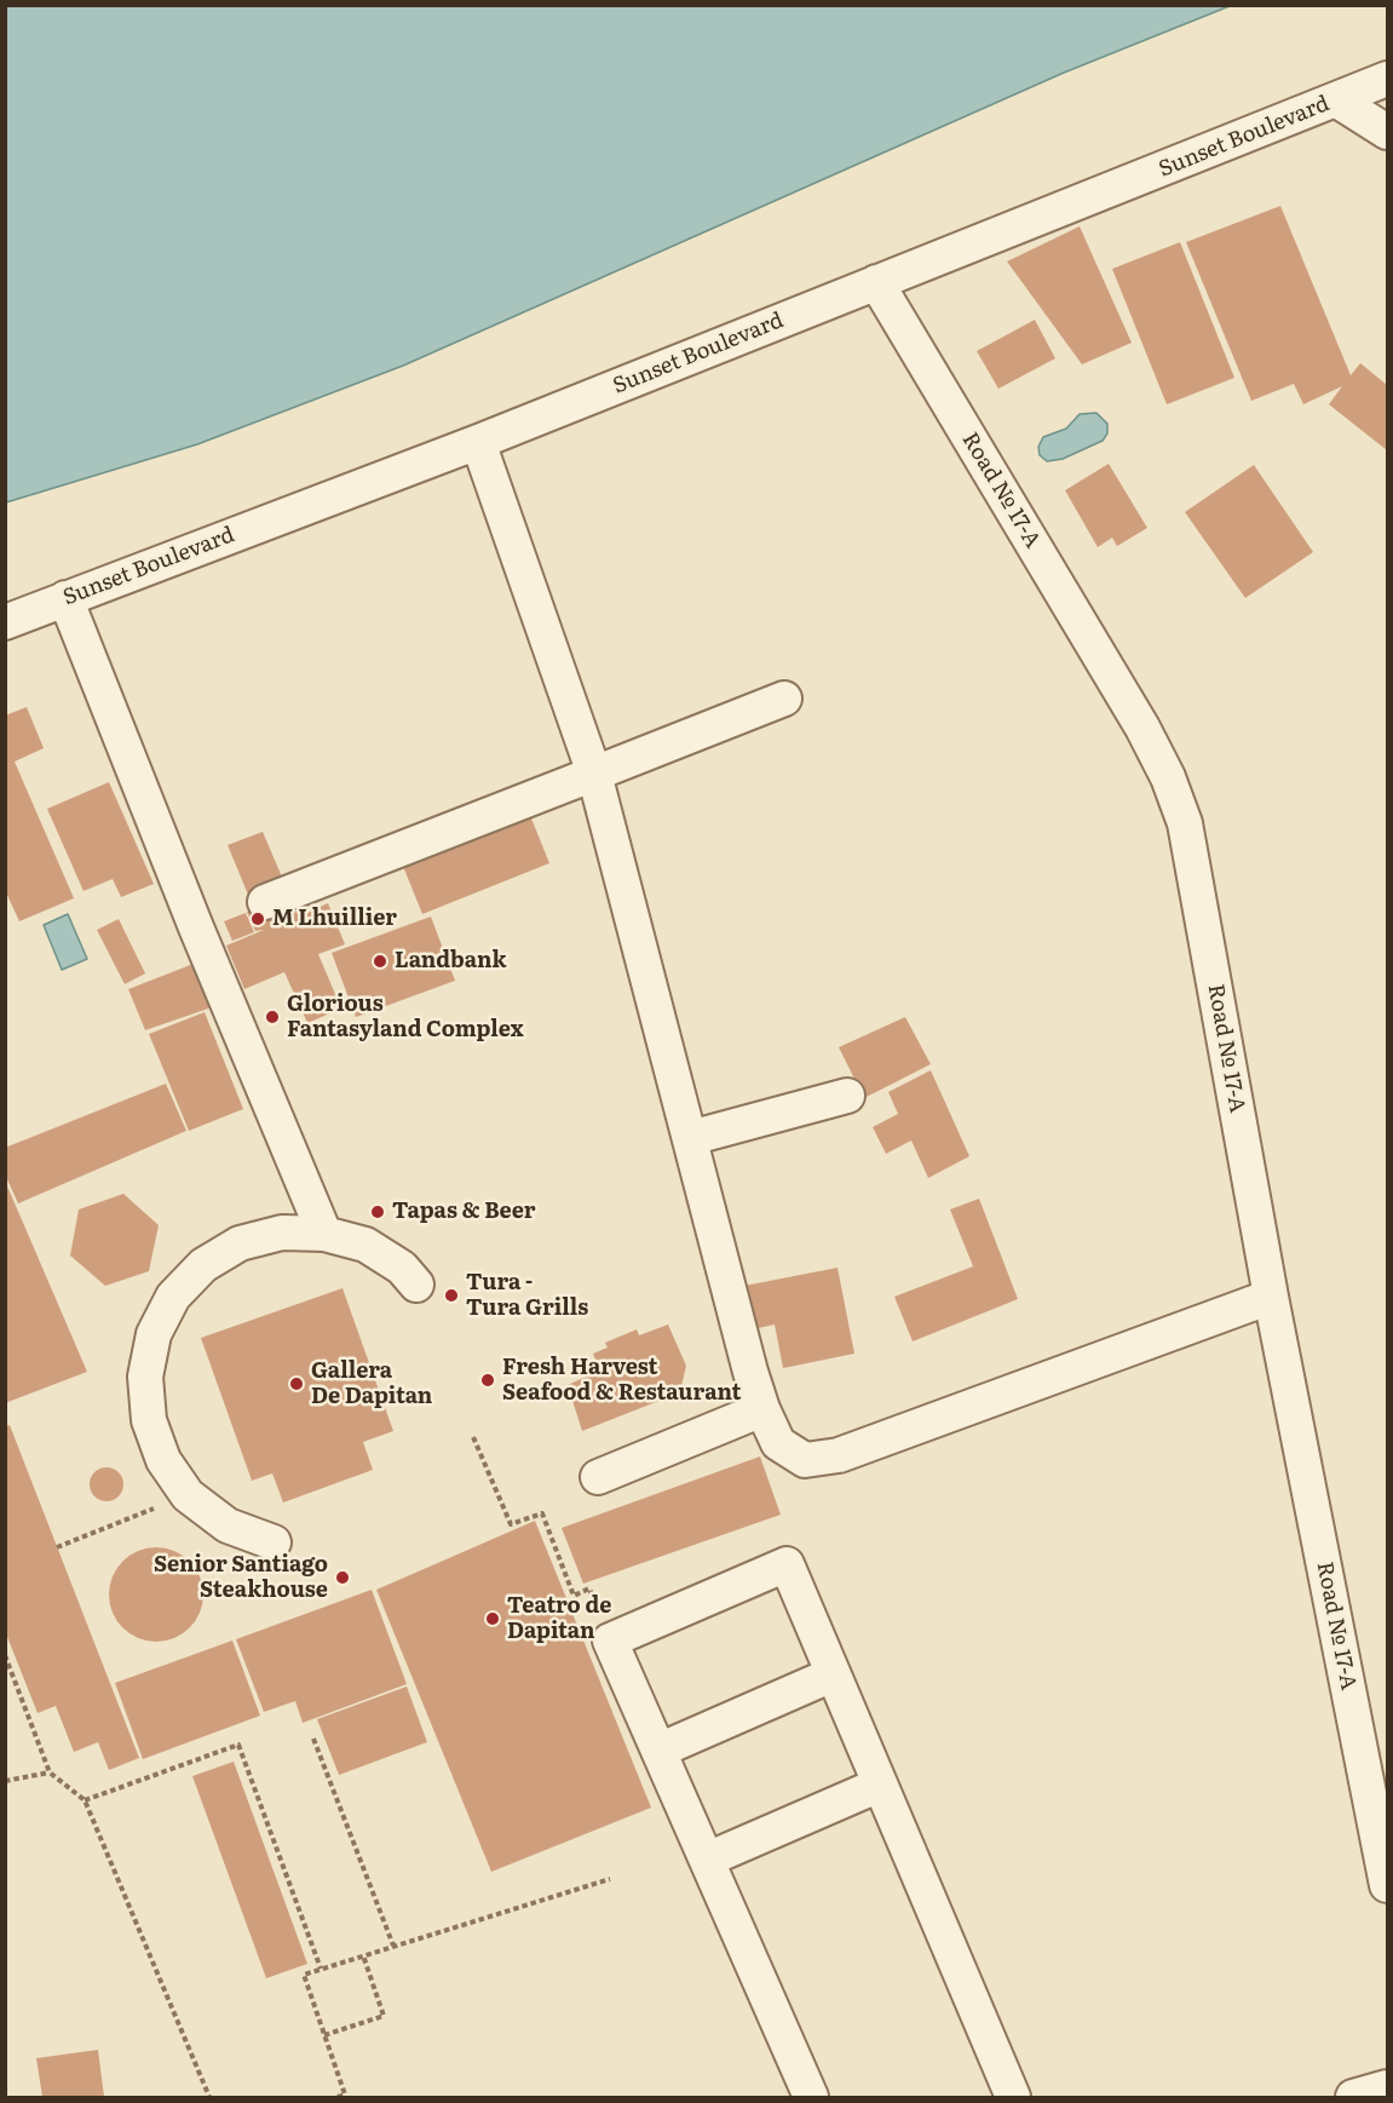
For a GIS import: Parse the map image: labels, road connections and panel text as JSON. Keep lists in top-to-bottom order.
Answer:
{
  "streets": {
    "street": ["Sunset Boulevard", "Road № 17-A"]
  },
  "crossings": [
    ["Sunset Boulevard", "Road № 17-A"]
  ],
  "places": [
    "M Lhuillier",
    "Landbank",
    "Glorious Fantasyland Complex",
    "Tapas & Beer",
    "Tura - Tura Grills",
    "Fresh Harvest Seafood & Restaurant",
    "Gallera De Dapitan",
    "Senior Santiago Steakhouse",
    "Teatro de Dapitan"
  ]
}
